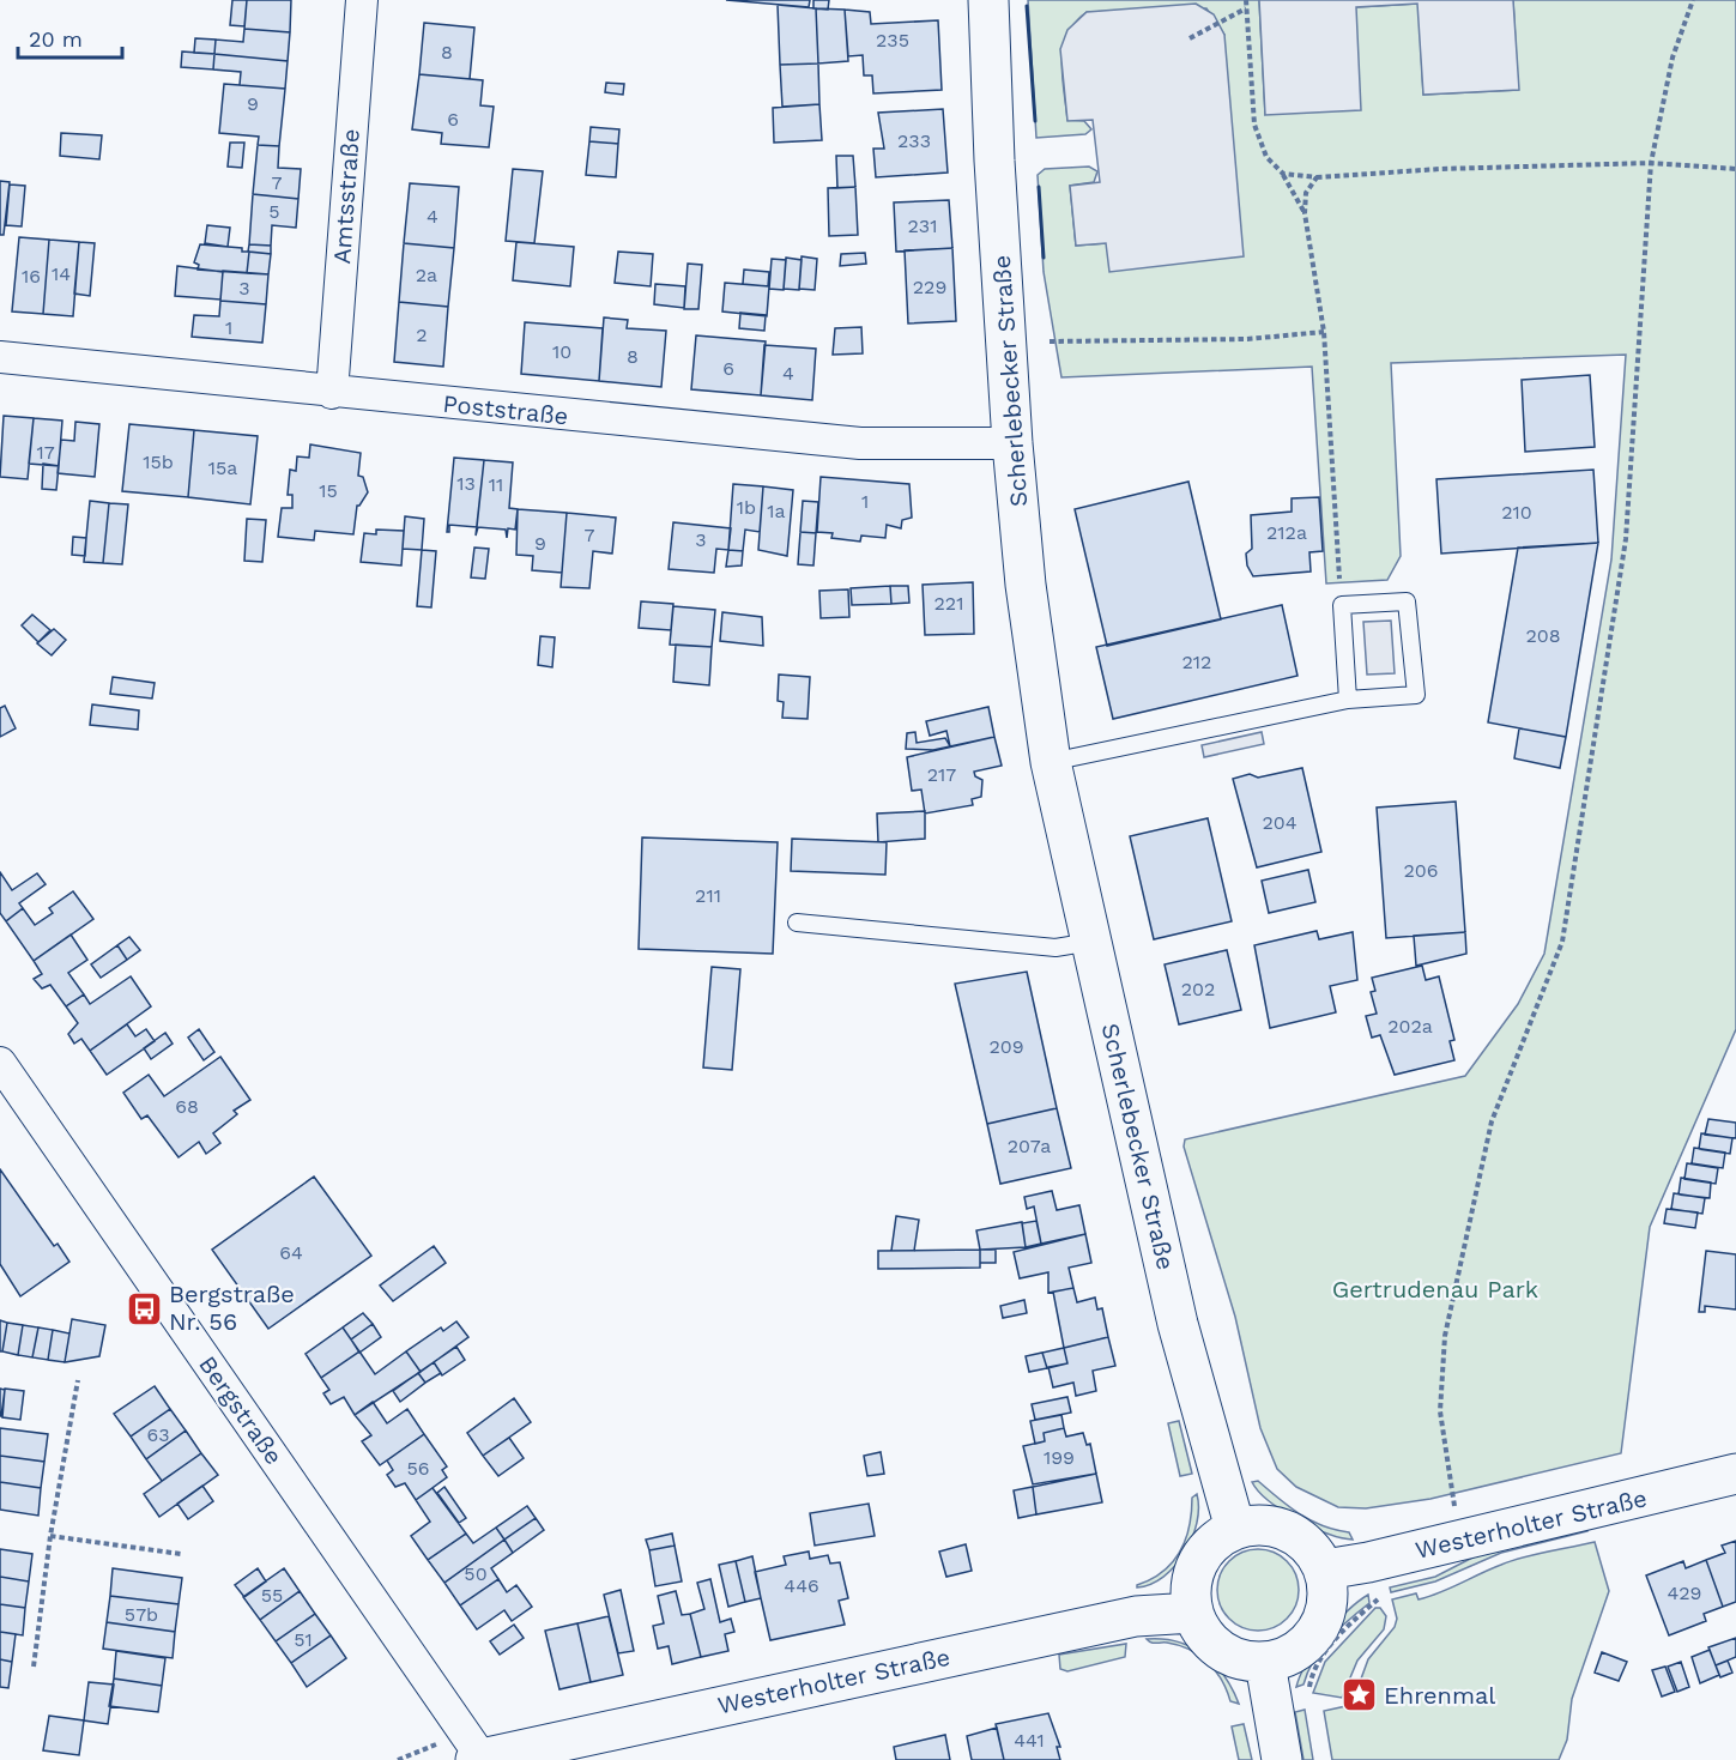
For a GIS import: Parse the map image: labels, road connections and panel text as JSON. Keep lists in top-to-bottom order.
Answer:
{
  "streets": {
    "street": [
      "Amtsstraße",
      "Scherlebecker Straße",
      "Poststraße",
      "Bergstraße",
      "Westerholter Straße"
    ]
  },
  "crossings": [
    ["Amtsstraße", "Poststraße"],
    ["Scherlebecker Straße", "Poststraße"],
    ["Scherlebecker Straße", "Westerholter Straße"],
    ["Bergstraße", "Westerholter Straße"]
  ],
  "parks": ["Gertrudenau Park"],
  "places": {
    "bus stop": ["Bergstraße Nr. 56"],
    "place": ["Ehrenmal"]
  },
  "house_numbers": [
    "235",
    "8",
    "9",
    "6",
    "233",
    "7",
    "5",
    "4",
    "231",
    "14",
    "2a",
    "16",
    "229",
    "3",
    "1",
    "2",
    "10",
    "8",
    "6",
    "4",
    "17",
    "15b",
    "15a",
    "13",
    "11",
    "15",
    "1",
    "1b",
    "1a",
    "210",
    "212a",
    "7",
    "3",
    "9",
    "221",
    "208",
    "212",
    "217",
    "204",
    "206",
    "211",
    "202",
    "202a",
    "209",
    "68",
    "207a",
    "64",
    "63",
    "199",
    "56",
    "50",
    "446",
    "429",
    "55",
    "57b",
    "51",
    "441"
  ],
  "scale_bar": "20 m"
}
